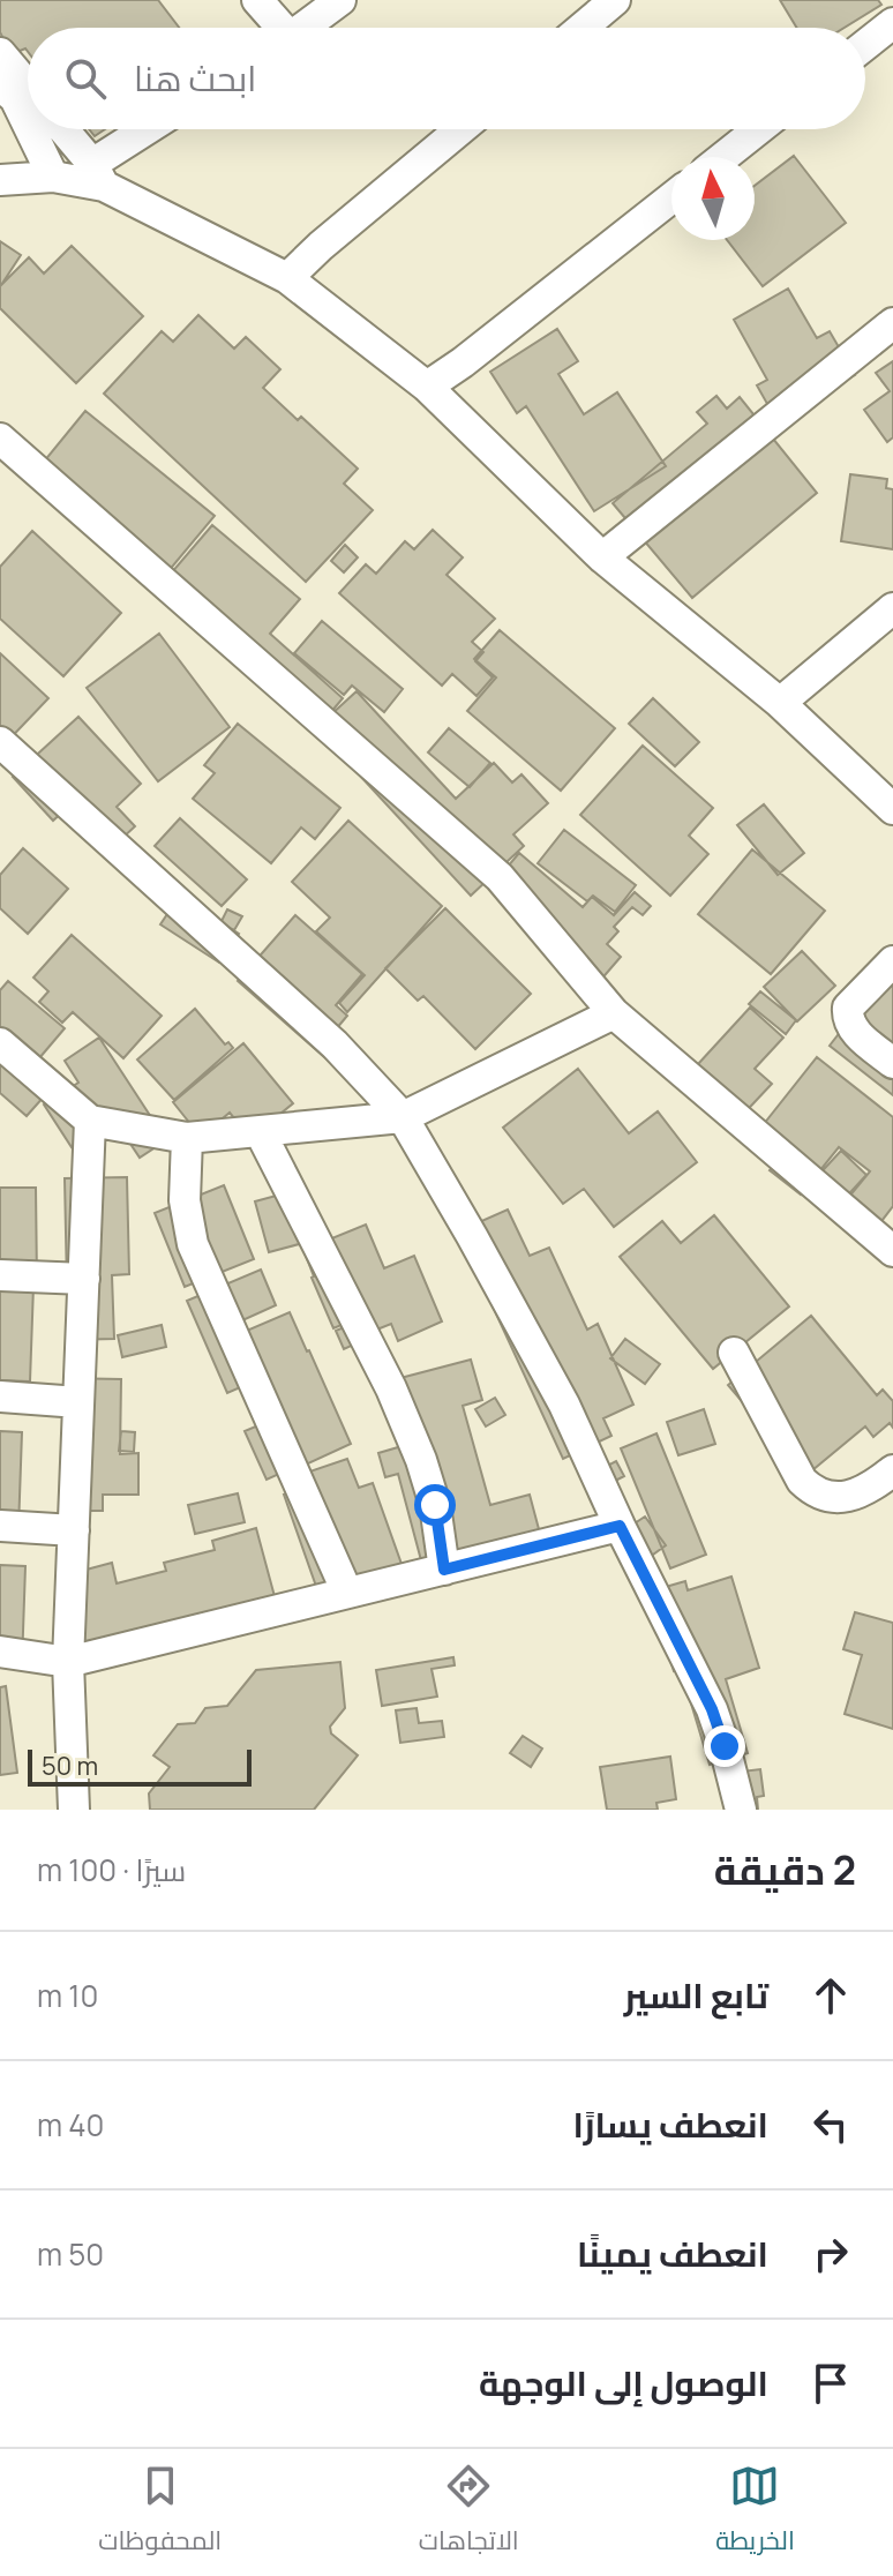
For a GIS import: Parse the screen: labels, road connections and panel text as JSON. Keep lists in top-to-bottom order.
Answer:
{
  "scale_bar": "50 m",
  "north": "top",
  "page": {
    "search": "ابحث هنا",
    "scale": "50 m",
    "heading": ["2 دقيقة", "سيرًا · 100 m"],
    "list": [
      ["تابع السير", "10 m"],
      ["انعطف يسارًا", "40 m"],
      ["انعطف يمينًا", "50 m"],
      "الوصول إلى الوجهة"
    ],
    "nav": ["الخريطة", "الاتجاهات", "المحفوظات"]
  }
}
